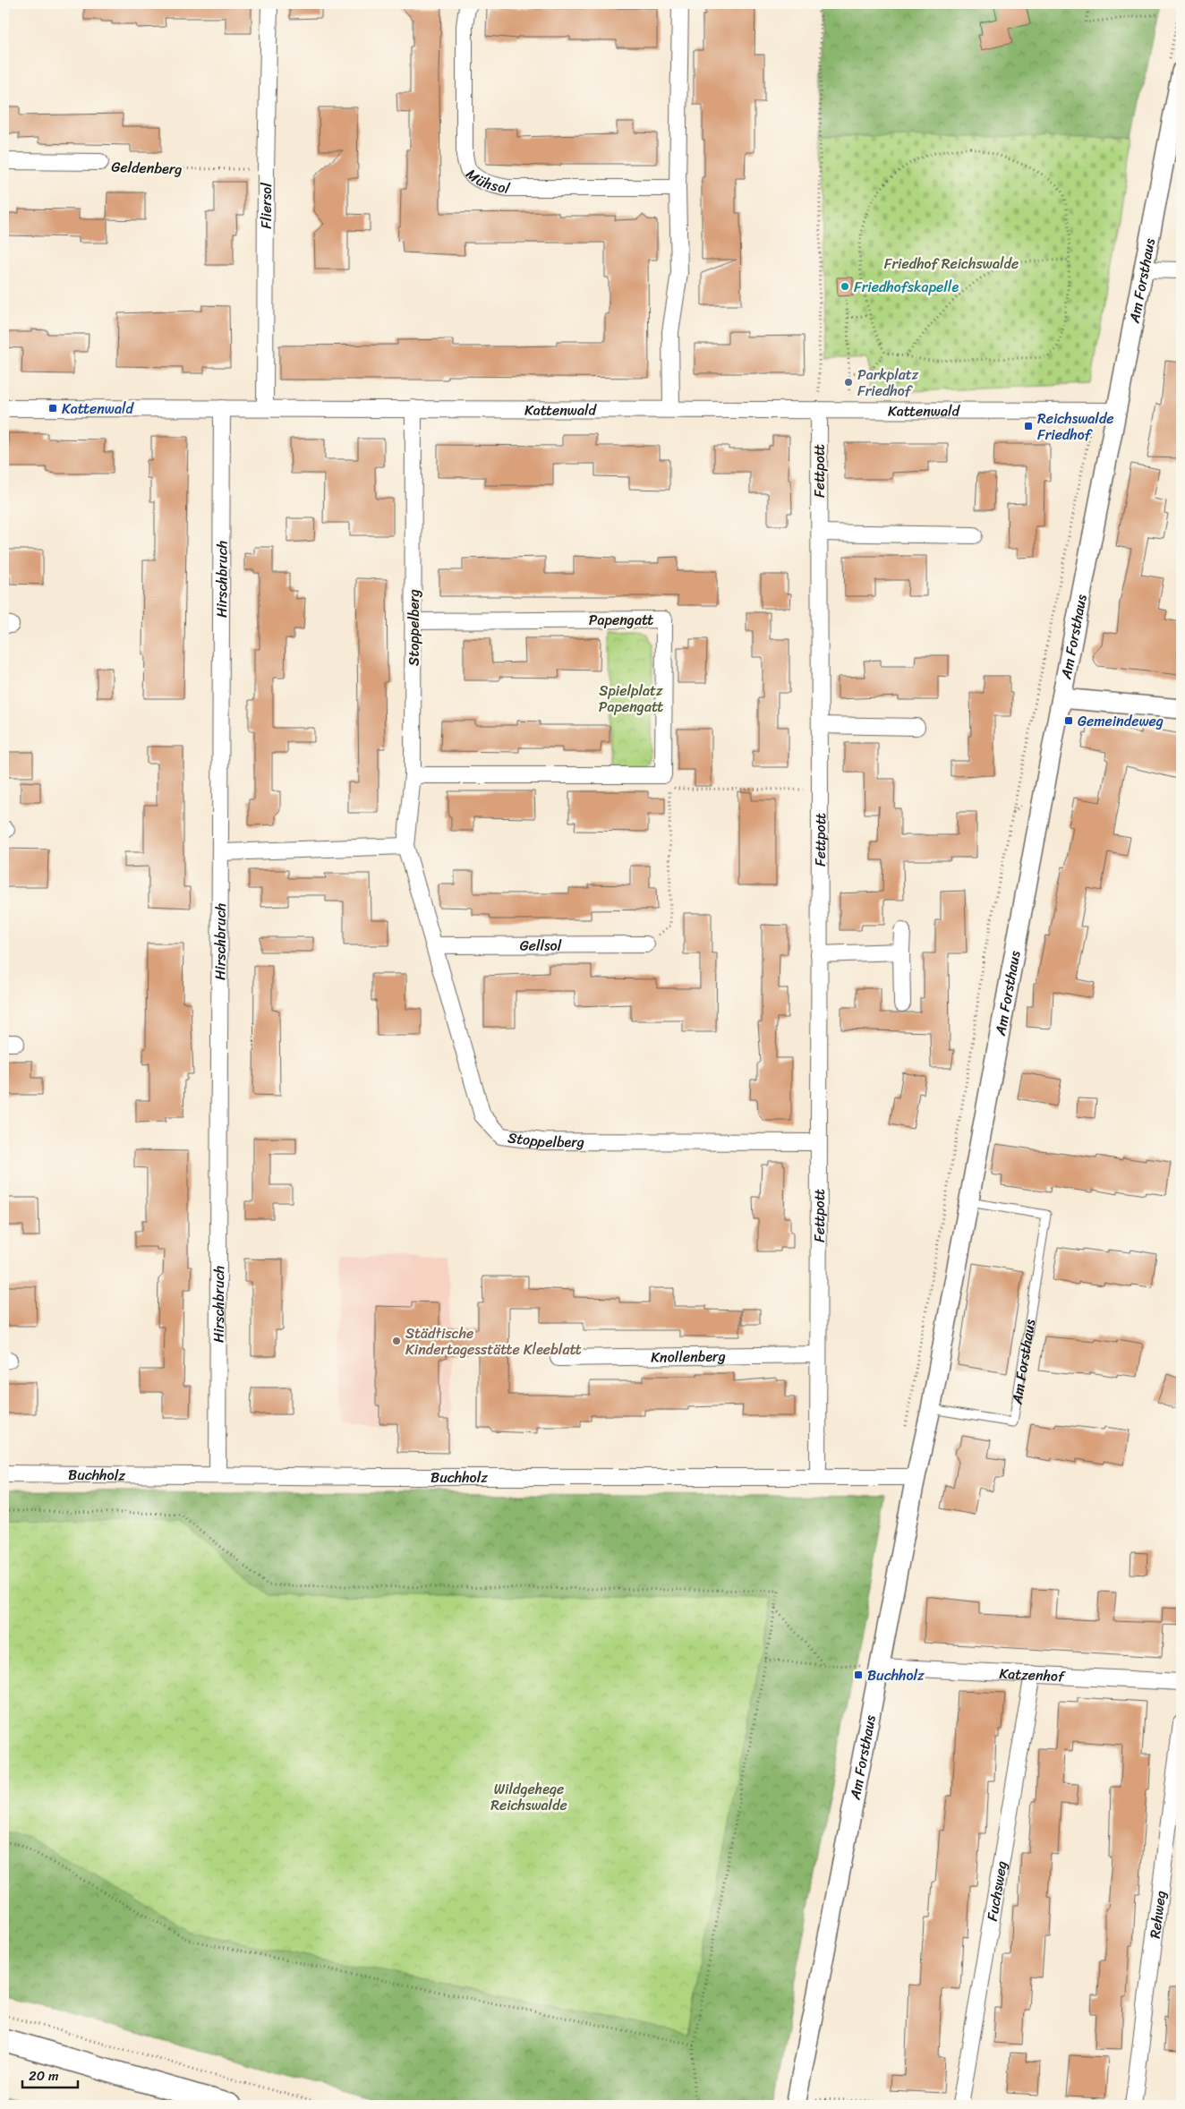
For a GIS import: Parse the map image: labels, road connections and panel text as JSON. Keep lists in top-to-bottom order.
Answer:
{
  "streets": {
    "street": [
      "Geldenberg",
      "Mühsol",
      "Fliersol",
      "Am Forsthaus",
      "Kattenwald",
      "Fettpott",
      "Hirschbruch",
      "Papengatt",
      "Stoppelberg",
      "Gellsol",
      "Knollenberg",
      "Buchholz",
      "Katzenhof",
      "Fuchsweg",
      "Rehweg"
    ]
  },
  "crossings": [
    ["Geldenberg", "Fliersol"],
    ["Fliersol", "Kattenwald"],
    ["Am Forsthaus", "Kattenwald"],
    ["Am Forsthaus", "Buchholz"],
    ["Am Forsthaus", "Katzenhof"],
    ["Kattenwald", "Fettpott"],
    ["Kattenwald", "Hirschbruch"],
    ["Kattenwald", "Stoppelberg"],
    ["Fettpott", "Stoppelberg"],
    ["Fettpott", "Knollenberg"],
    ["Fettpott", "Buchholz"],
    ["Hirschbruch", "Buchholz"],
    ["Papengatt", "Stoppelberg"],
    ["Stoppelberg", "Gellsol"],
    ["Katzenhof", "Fuchsweg"]
  ],
  "parks": ["Friedhof Reichswalde", "Spielplatz Papengatt", "Wildgehege Reichswalde"],
  "places": {
    "other": ["Friedhofskapelle", "Parkplatz Friedhof", "Städtische Kindertagesstätte Kleeblatt"],
    "transit": [
      "Kattenwald",
      "Reichswalde Friedhof",
      "Gemeindeweg",
      "Buchholz"
    ]
  },
  "scale_bar": "20 m"
}
